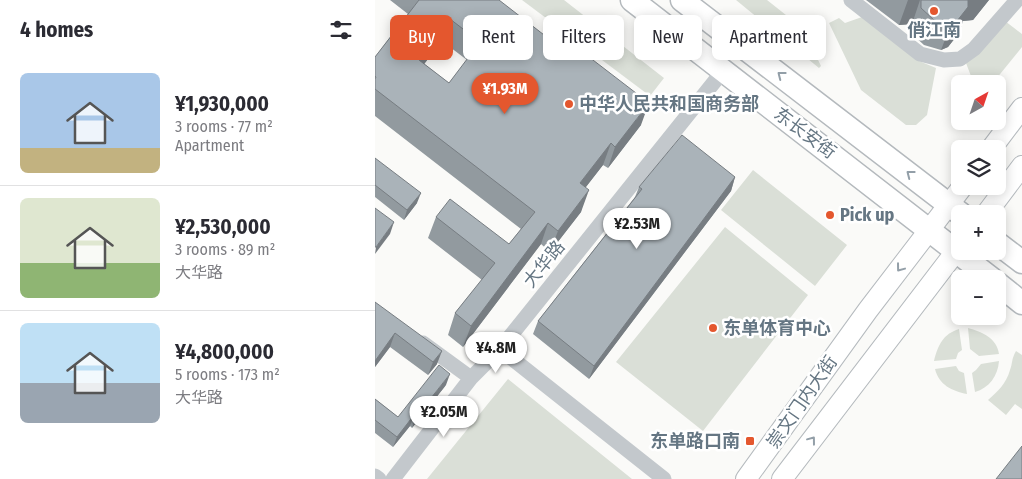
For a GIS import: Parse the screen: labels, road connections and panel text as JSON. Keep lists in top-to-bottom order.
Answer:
{
  "streets": {
    "highway": ["东长安街"],
    "main road": ["崇文门内大街"],
    "street": ["大华路"]
  },
  "crossings": [
    ["东长安街", "大华路"],
    ["东长安街", "崇文门内大街"]
  ],
  "places": {
    "other": [
      "俏江南",
      "中华人民共和国商务部",
      "Pick up",
      "东单体育中心"
    ],
    "transit": ["东单路口南"]
  },
  "north": "top right",
  "page": {
    "heading": "4 homes",
    "chip": [
      "Buy",
      "Rent",
      "Filters",
      "New",
      "Apartment"
    ],
    "list": [
      {
        "name": "¥1,930,000",
        "note": "3 rooms · 77 m² · Apartment"
      },
      {
        "name": "¥2,530,000",
        "note": "3 rooms · 89 m² · 大华路"
      },
      {
        "name": "¥4,800,000",
        "note": "5 rooms · 173 m² · 大华路"
      }
    ],
    "price": [
      "¥1.93M",
      "¥2.53M",
      "¥4.8M",
      "¥2.05M"
    ],
    "map_buttons": ["+", "−"]
  }
}
